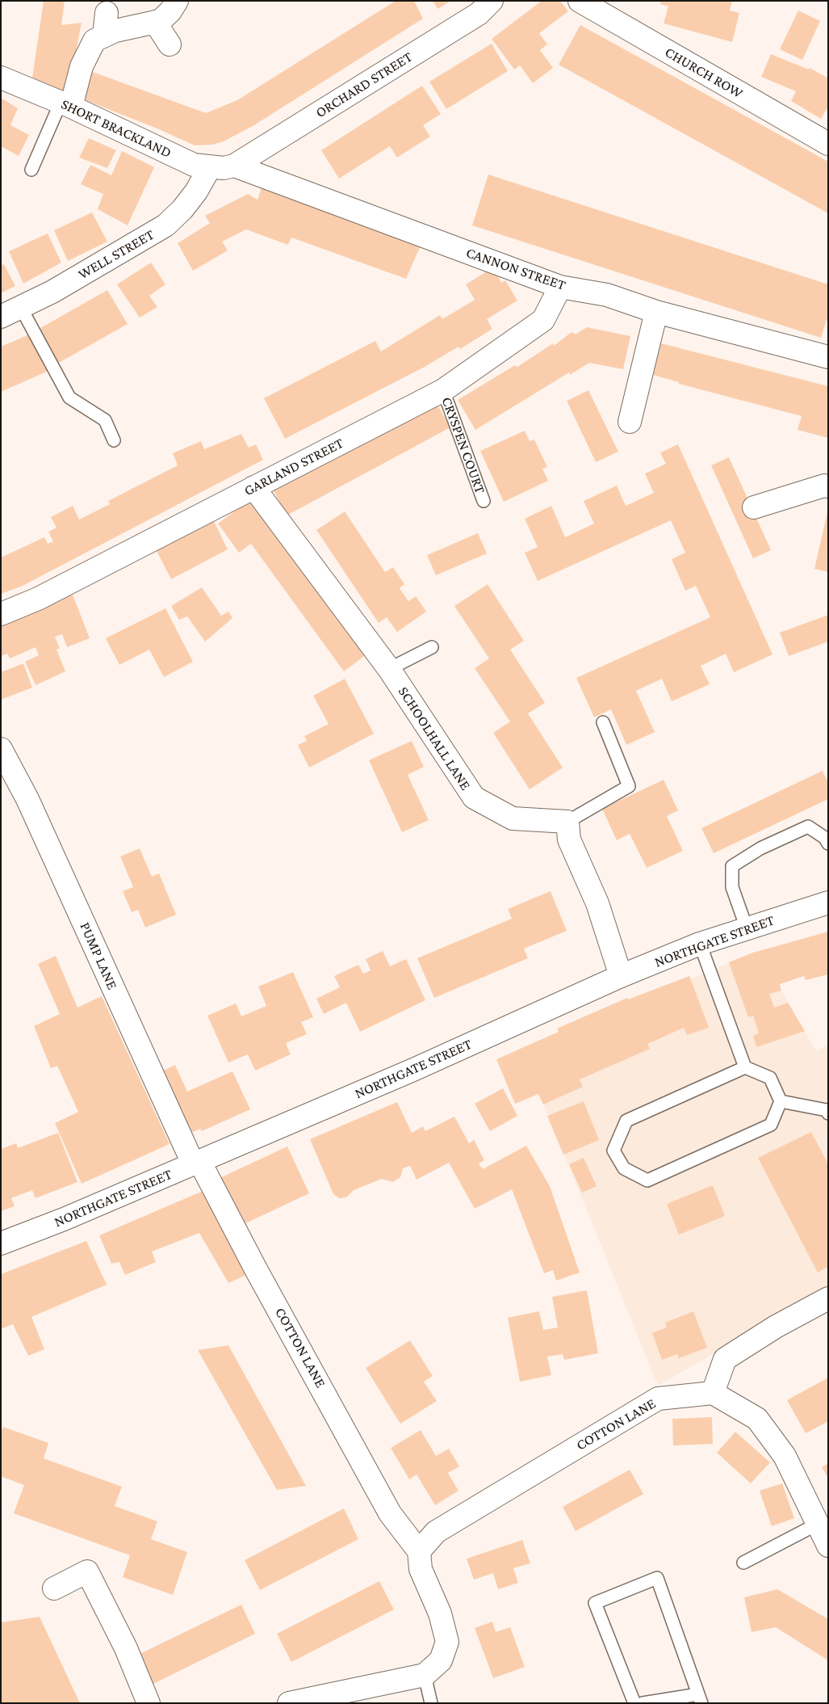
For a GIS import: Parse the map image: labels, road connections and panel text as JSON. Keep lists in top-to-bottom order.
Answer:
{
  "streets": {
    "street": [
      "CHURCH ROW",
      "ORCHARD STREET",
      "SHORT BRACKLAND",
      "WELL STREET",
      "CANNON STREET",
      "GARLAND STREET",
      "SCHOOLHALL LANE",
      "NORTHGATE STREET",
      "PUMP LANE",
      "COTTON LANE"
    ],
    "lane": ["CRYSPEN COURT"]
  },
  "crossings": [
    ["ORCHARD STREET", "SHORT BRACKLAND"],
    ["ORCHARD STREET", "CANNON STREET"],
    ["SHORT BRACKLAND", "WELL STREET"],
    ["SHORT BRACKLAND", "CANNON STREET"],
    ["CANNON STREET", "GARLAND STREET"],
    ["CRYSPEN COURT", "GARLAND STREET"],
    ["GARLAND STREET", "SCHOOLHALL LANE"],
    ["NORTHGATE STREET", "PUMP LANE"],
    ["NORTHGATE STREET", "COTTON LANE"],
    ["PUMP LANE", "COTTON LANE"]
  ]
}
